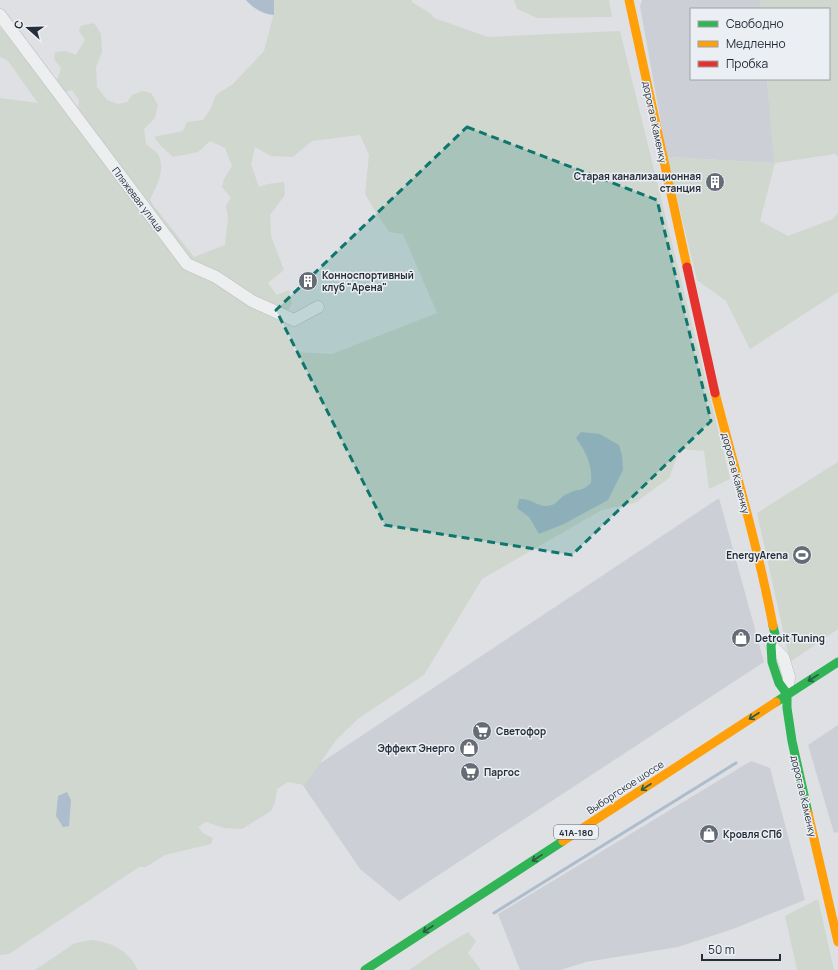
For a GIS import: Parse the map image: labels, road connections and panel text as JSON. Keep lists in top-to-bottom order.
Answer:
{
  "streets": {
    "street": [
      "дорога в Каменку",
      "Пляжевая улица",
      "Выборгское шоссе",
      "41А-180"
    ]
  },
  "crossings": [
    ["дорога в Каменку", "Выборгское шоссе"]
  ],
  "one_way": ["Выборгское шоссе"],
  "places": {
    "building": ["Старая канализационная станция", "Конноспортивный клуб \"Арена\""],
    "sports": ["EnergyArena"],
    "shop": ["Detroit Tuning", "Эффект Энерго", "Кровля СПб"],
    "supermarket": ["Светофор", "Паргос"]
  },
  "legend": ["Свободно", "Медленно", "Пробка"],
  "scale_bar": "50 m",
  "north": "left"
}
